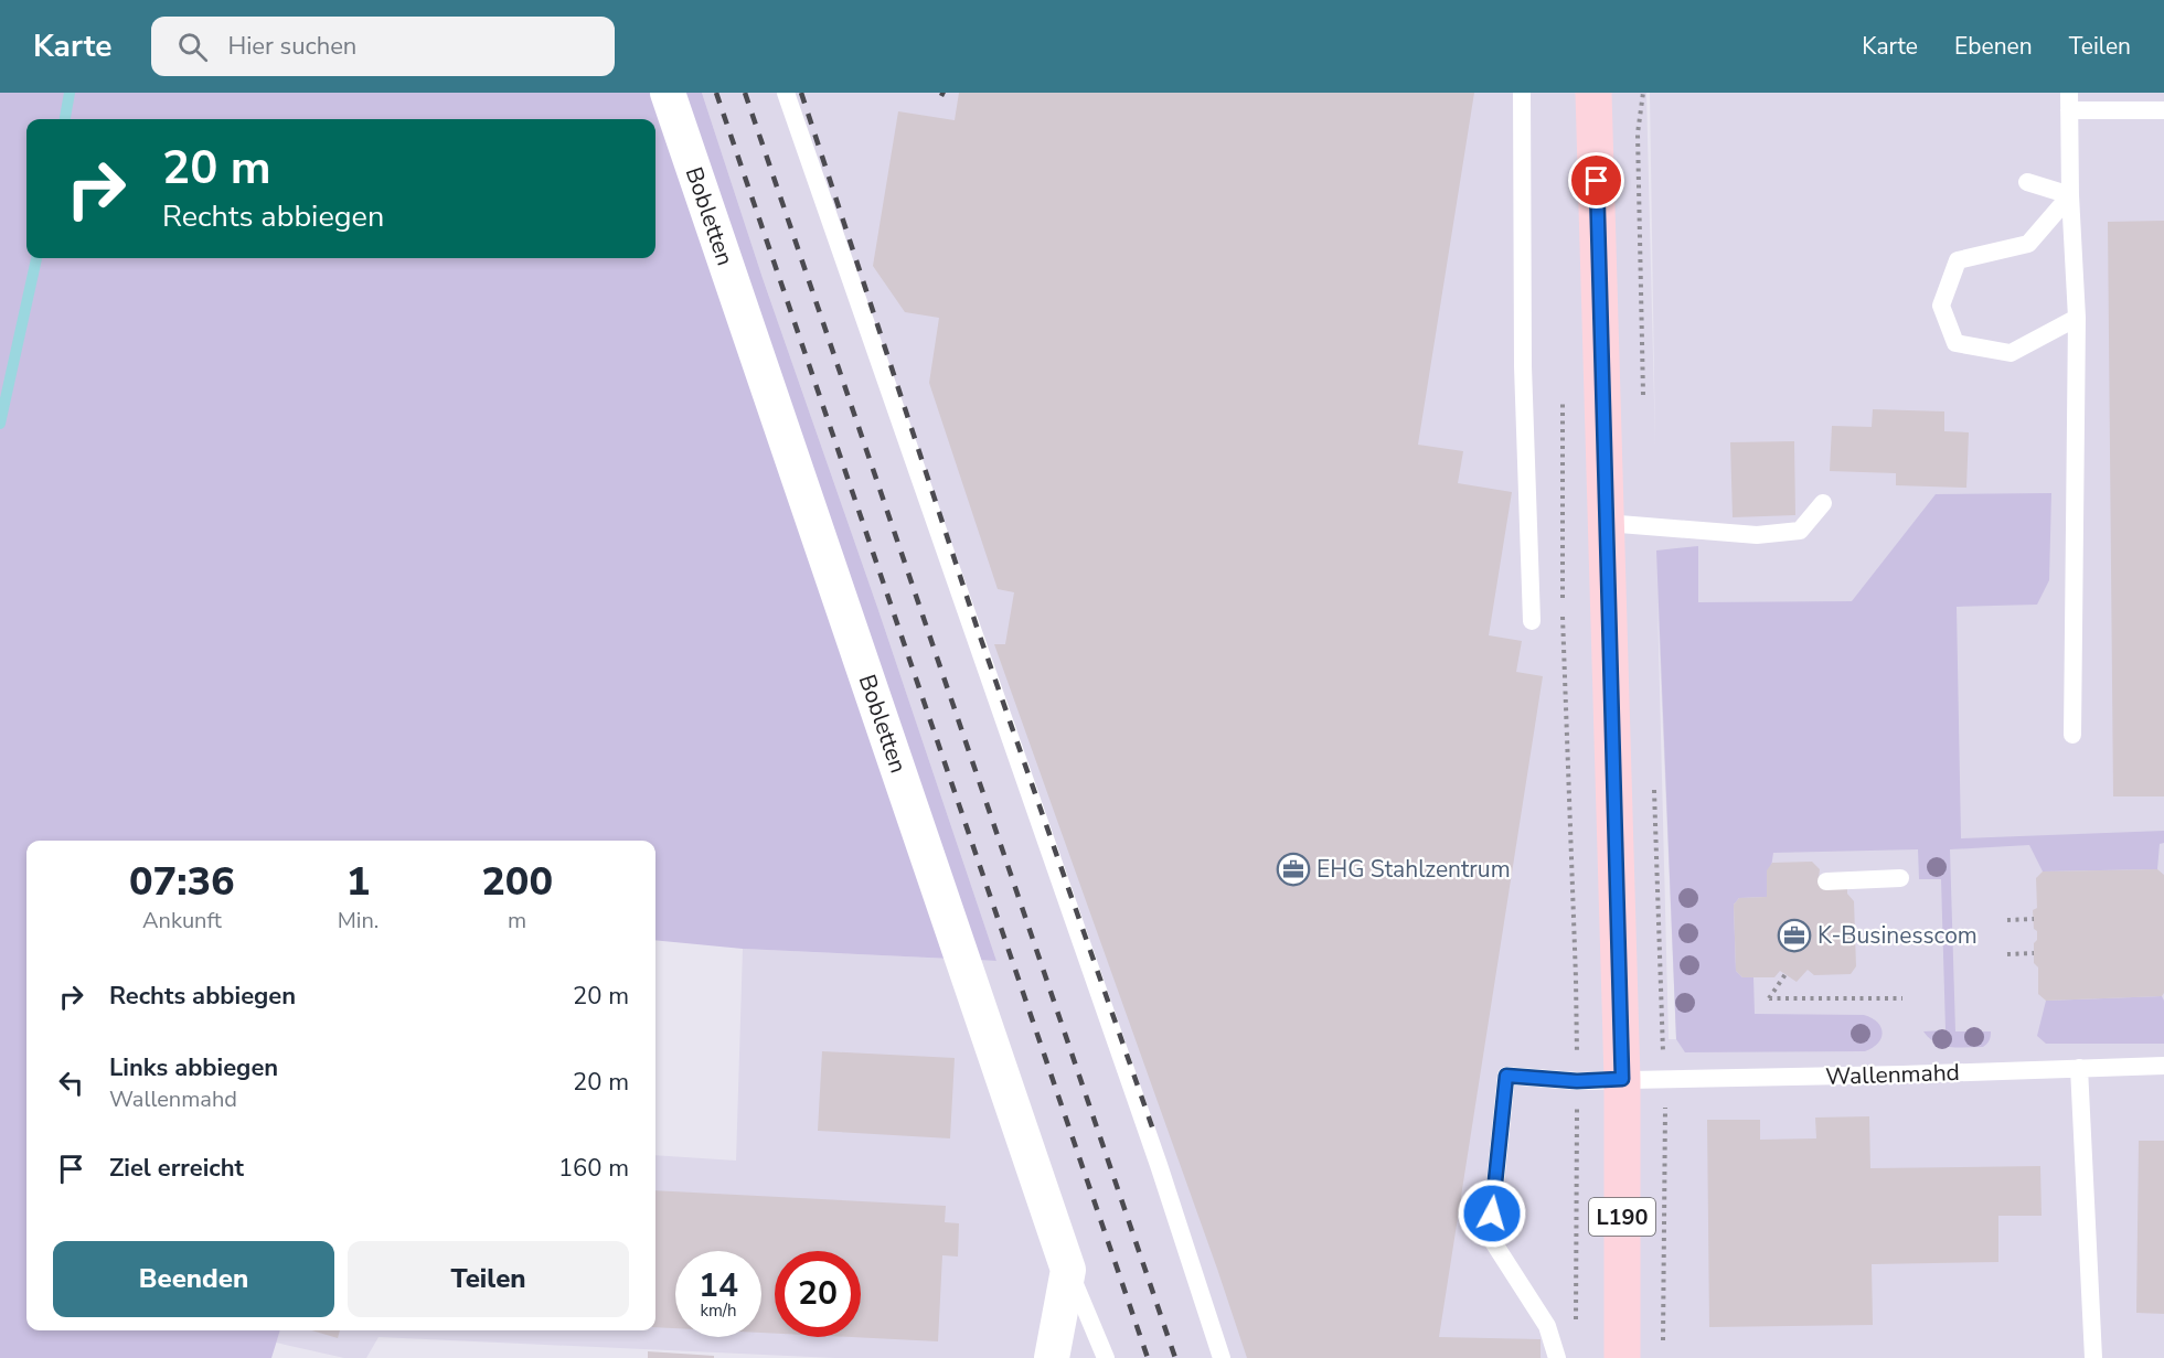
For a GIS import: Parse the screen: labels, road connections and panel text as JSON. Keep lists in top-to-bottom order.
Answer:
{
  "streets": {
    "main road": ["L190"],
    "street": ["Bobletten"],
    "lane": ["Wallenmahd"]
  },
  "crossings": [
    ["Wallenmahd", "L190"]
  ],
  "places": {
    "office": ["EHG Stahlzentrum", "K-Businesscom"]
  },
  "page": {
    "header": "Karte",
    "search": "Hier suchen",
    "nav": ["Karte", "Ebenen", "Teilen"],
    "turn": ["20 m", "Rechts abbiegen"],
    "eta": [
      "07:36",
      "Ankunft",
      "1",
      "Min.",
      "200",
      "m"
    ],
    "list": [
      {
        "name": "Rechts abbiegen",
        "value": "20 m"
      },
      {
        "name": "Links abbiegen",
        "note": "Wallenmahd",
        "value": "20 m"
      },
      {
        "name": "Ziel erreicht",
        "value": "160 m"
      }
    ],
    "buttons": ["Beenden", "Teilen"],
    "speed": "14 km/h",
    "limit": "20"
  }
}
